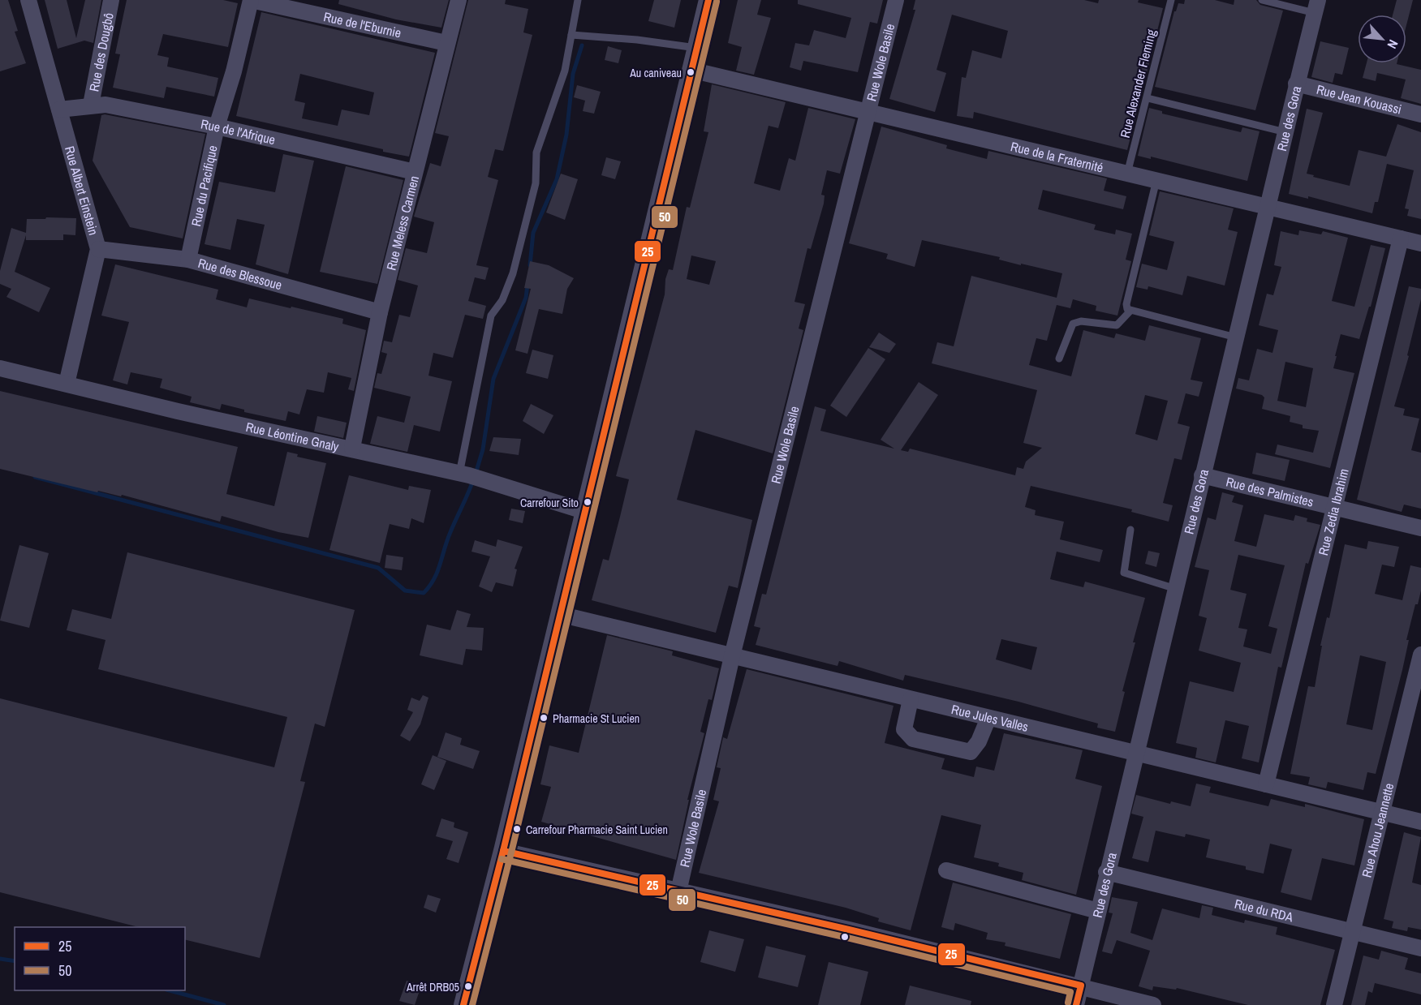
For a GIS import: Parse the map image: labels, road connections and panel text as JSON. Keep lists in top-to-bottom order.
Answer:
{
  "streets": {
    "street": [
      "Rue de l'Eburnie",
      "Rue des Dougbô",
      "Rue Wole Basile",
      "Rue Jean Kouassi",
      "Rue des Gora",
      "Rue de l'Afrique",
      "Rue de la Fraternité",
      "Rue du Pacifique",
      "Rue Albert Einstein",
      "Rue Meless Carmen",
      "Rue des Blessoue",
      "Rue Léontine Gnaly",
      "Rue des Palmistes",
      "Rue Zedia Ibrahim",
      "Rue Jules Valles",
      "Rue Ahou Jeannette",
      "Rue du RDA"
    ],
    "lane": ["Rue Alexander Fleming"]
  },
  "crossings": [
    ["Rue de l'Eburnie", "Rue du Pacifique"],
    ["Rue de l'Eburnie", "Rue Meless Carmen"],
    ["Rue des Dougbô", "Rue de l'Afrique"],
    ["Rue Wole Basile", "Rue de la Fraternité"],
    ["Rue Wole Basile", "Rue Jules Valles"],
    ["Rue Alexander Fleming", "Rue de la Fraternité"],
    ["Rue Jean Kouassi", "Rue des Gora"],
    ["Rue des Gora", "Rue de la Fraternité"],
    ["Rue des Gora", "Rue des Palmistes"],
    ["Rue des Gora", "Rue Jules Valles"],
    ["Rue des Gora", "Rue du RDA"],
    ["Rue de l'Afrique", "Rue du Pacifique"],
    ["Rue de l'Afrique", "Rue Albert Einstein"],
    ["Rue de l'Afrique", "Rue Meless Carmen"],
    ["Rue de la Fraternité", "Rue Zedia Ibrahim"],
    ["Rue du Pacifique", "Rue des Blessoue"],
    ["Rue Albert Einstein", "Rue des Blessoue"],
    ["Rue Albert Einstein", "Rue Léontine Gnaly"],
    ["Rue Meless Carmen", "Rue des Blessoue"],
    ["Rue Meless Carmen", "Rue Léontine Gnaly"],
    ["Rue des Palmistes", "Rue Zedia Ibrahim"],
    ["Rue Zedia Ibrahim", "Rue Jules Valles"],
    ["Rue Jules Valles", "Rue Ahou Jeannette"],
    ["Rue Ahou Jeannette", "Rue du RDA"]
  ],
  "places": [
    "Au caniveau",
    "Carrefour Sito",
    "Pharmacie St Lucien",
    "Carrefour Pharmacie Saint Lucien",
    "Arrêt DRB05"
  ],
  "lines": ["transit line 25", "transit line 50"],
  "legend": ["25", "50"],
  "north": "bottom right"
}
